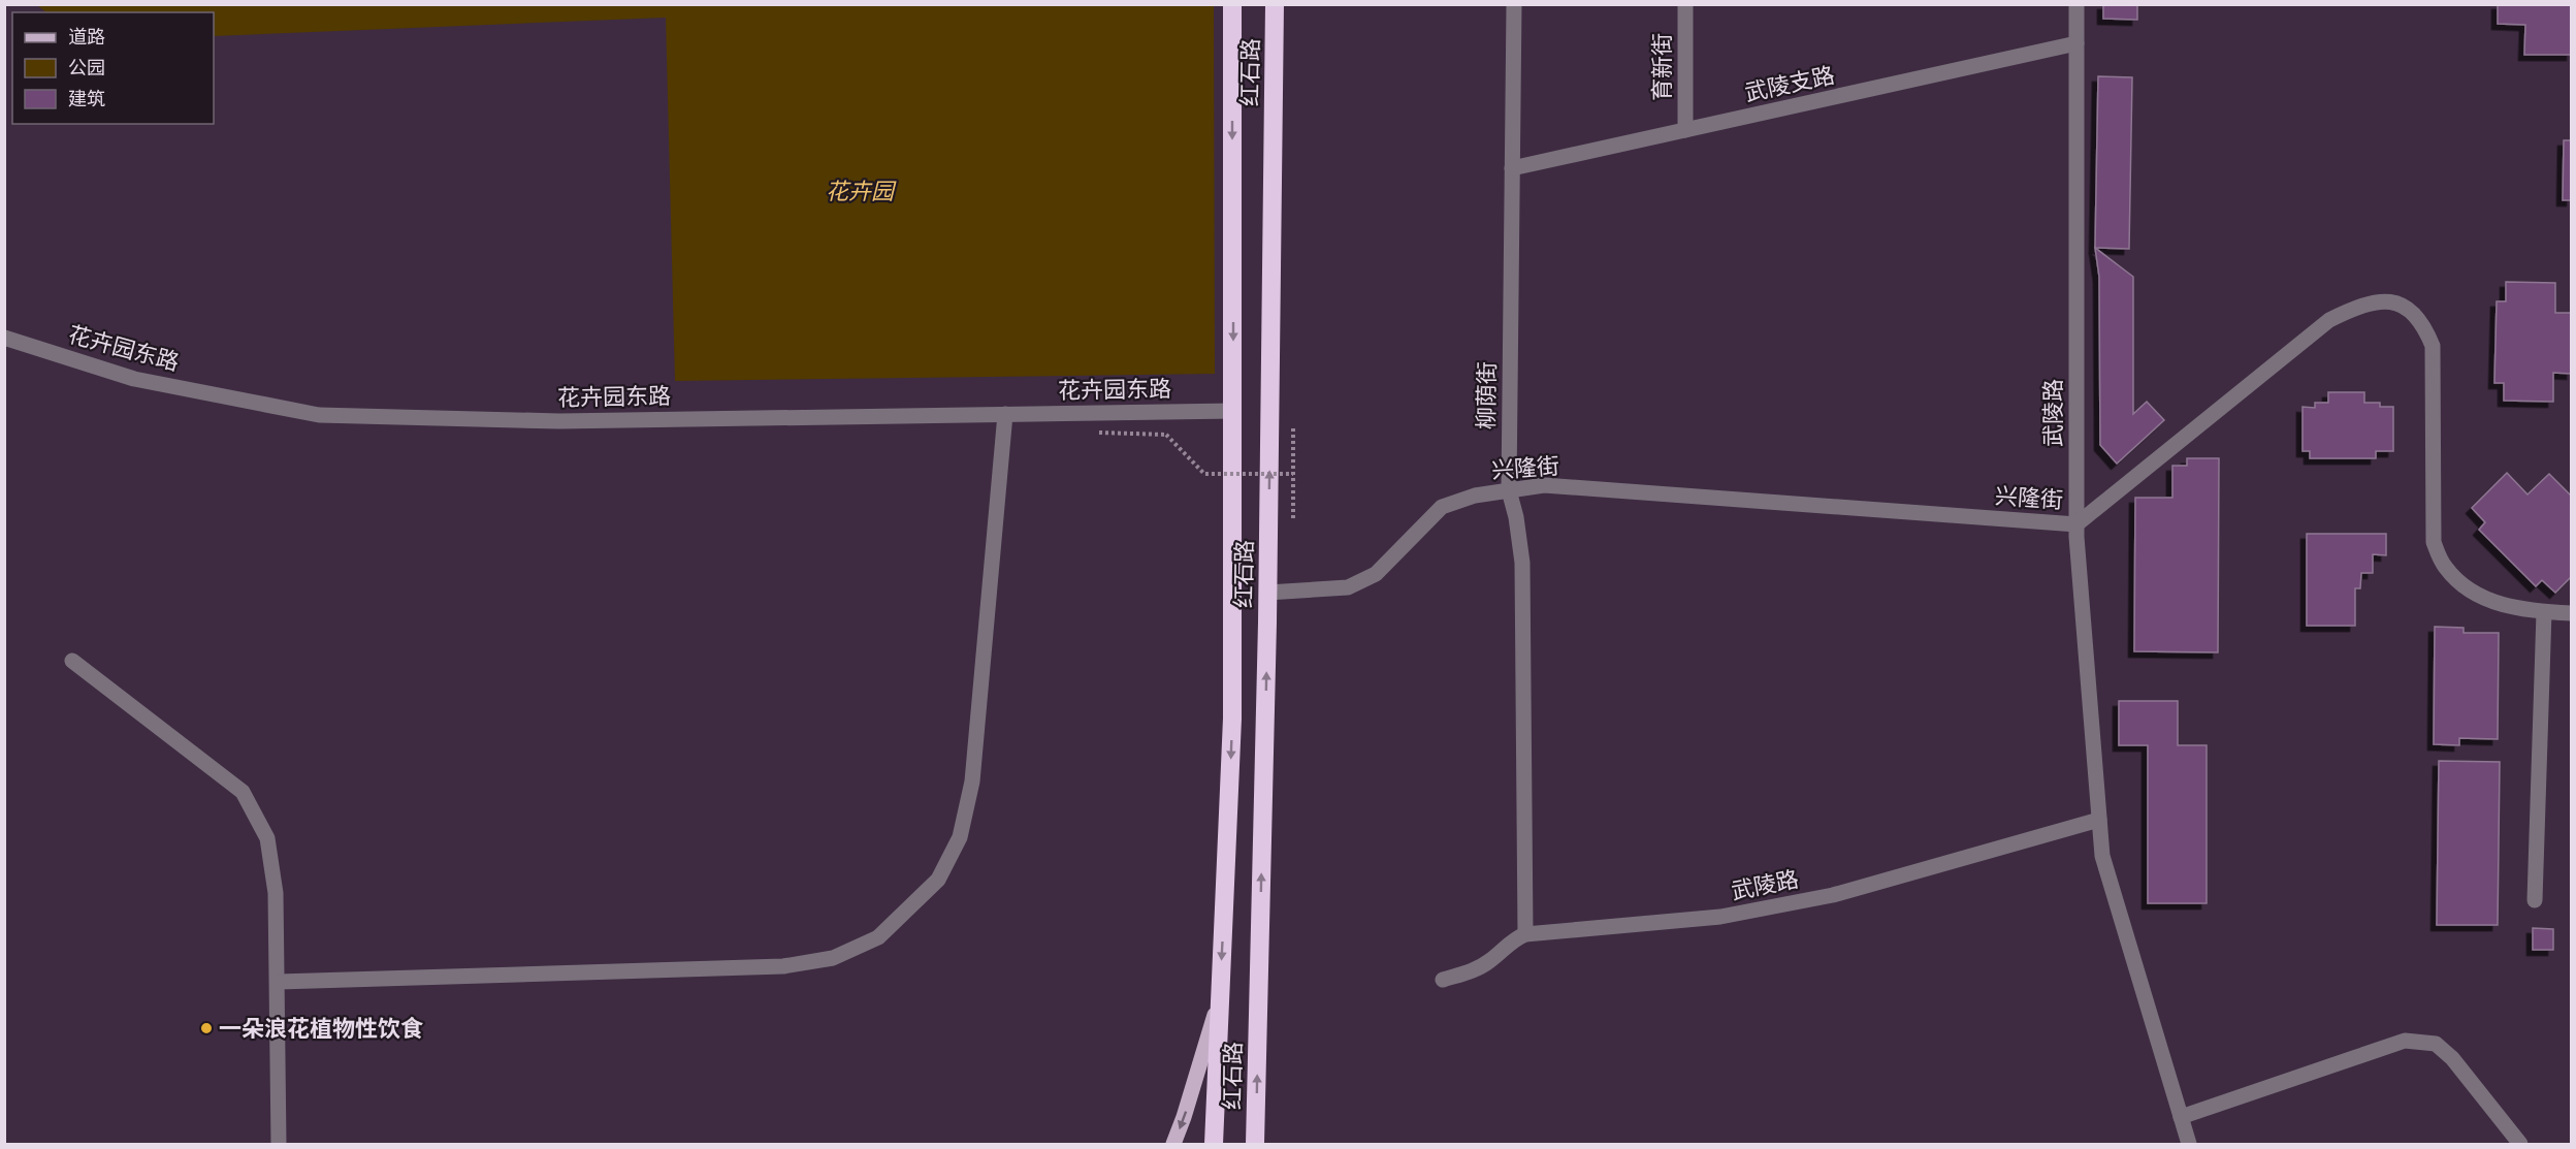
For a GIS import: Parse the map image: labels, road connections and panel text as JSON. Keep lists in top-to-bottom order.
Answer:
{
  "streets": {
    "highway": ["红石路"],
    "street": [
      "育新街",
      "武陵支路",
      "花卉园东路",
      "柳荫街",
      "武陵路",
      "兴隆街"
    ]
  },
  "crossings": [
    ["育新街", "武陵支路"],
    ["红石路", "花卉园东路"],
    ["红石路", "兴隆街"],
    ["武陵支路", "柳荫街"],
    ["武陵支路", "武陵路"],
    ["柳荫街", "武陵路"],
    ["柳荫街", "兴隆街"],
    ["武陵路", "兴隆街"]
  ],
  "parks": ["花卉园"],
  "places": ["一朵浪花植物性饮食"],
  "legend": ["道路", "公园", "建筑"]
}
